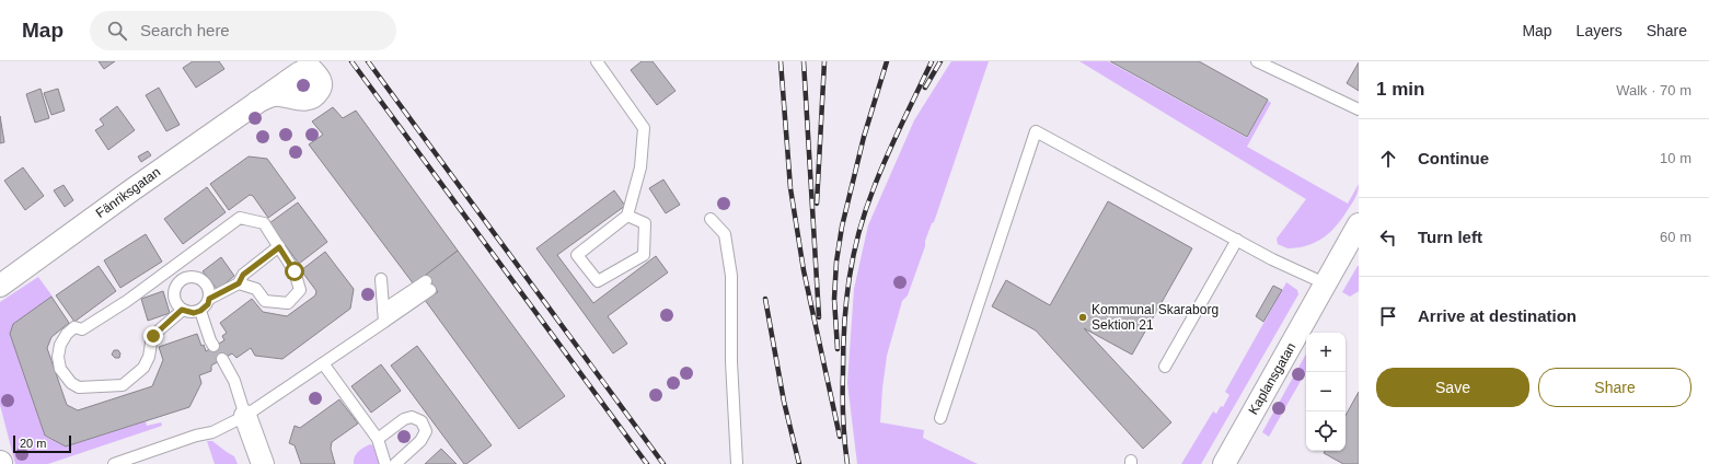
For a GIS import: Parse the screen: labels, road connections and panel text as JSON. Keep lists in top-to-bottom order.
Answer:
{
  "streets": {
    "street": ["Fänriksgatan", "Kaplansgatan"]
  },
  "places": ["Kommunal Skaraborg Sektion 21"],
  "scale_bar": "20 m",
  "page": {
    "header": "Map",
    "search": "Search here",
    "nav": ["Map", "Layers", "Share"],
    "heading": ["1 min", "Walk · 70 m"],
    "list": [
      ["Continue", "10 m"],
      ["Turn left", "60 m"],
      "Arrive at destination"
    ],
    "map_buttons": ["+", "−"],
    "buttons": ["Save", "Share"],
    "scale": "20 m"
  }
}
